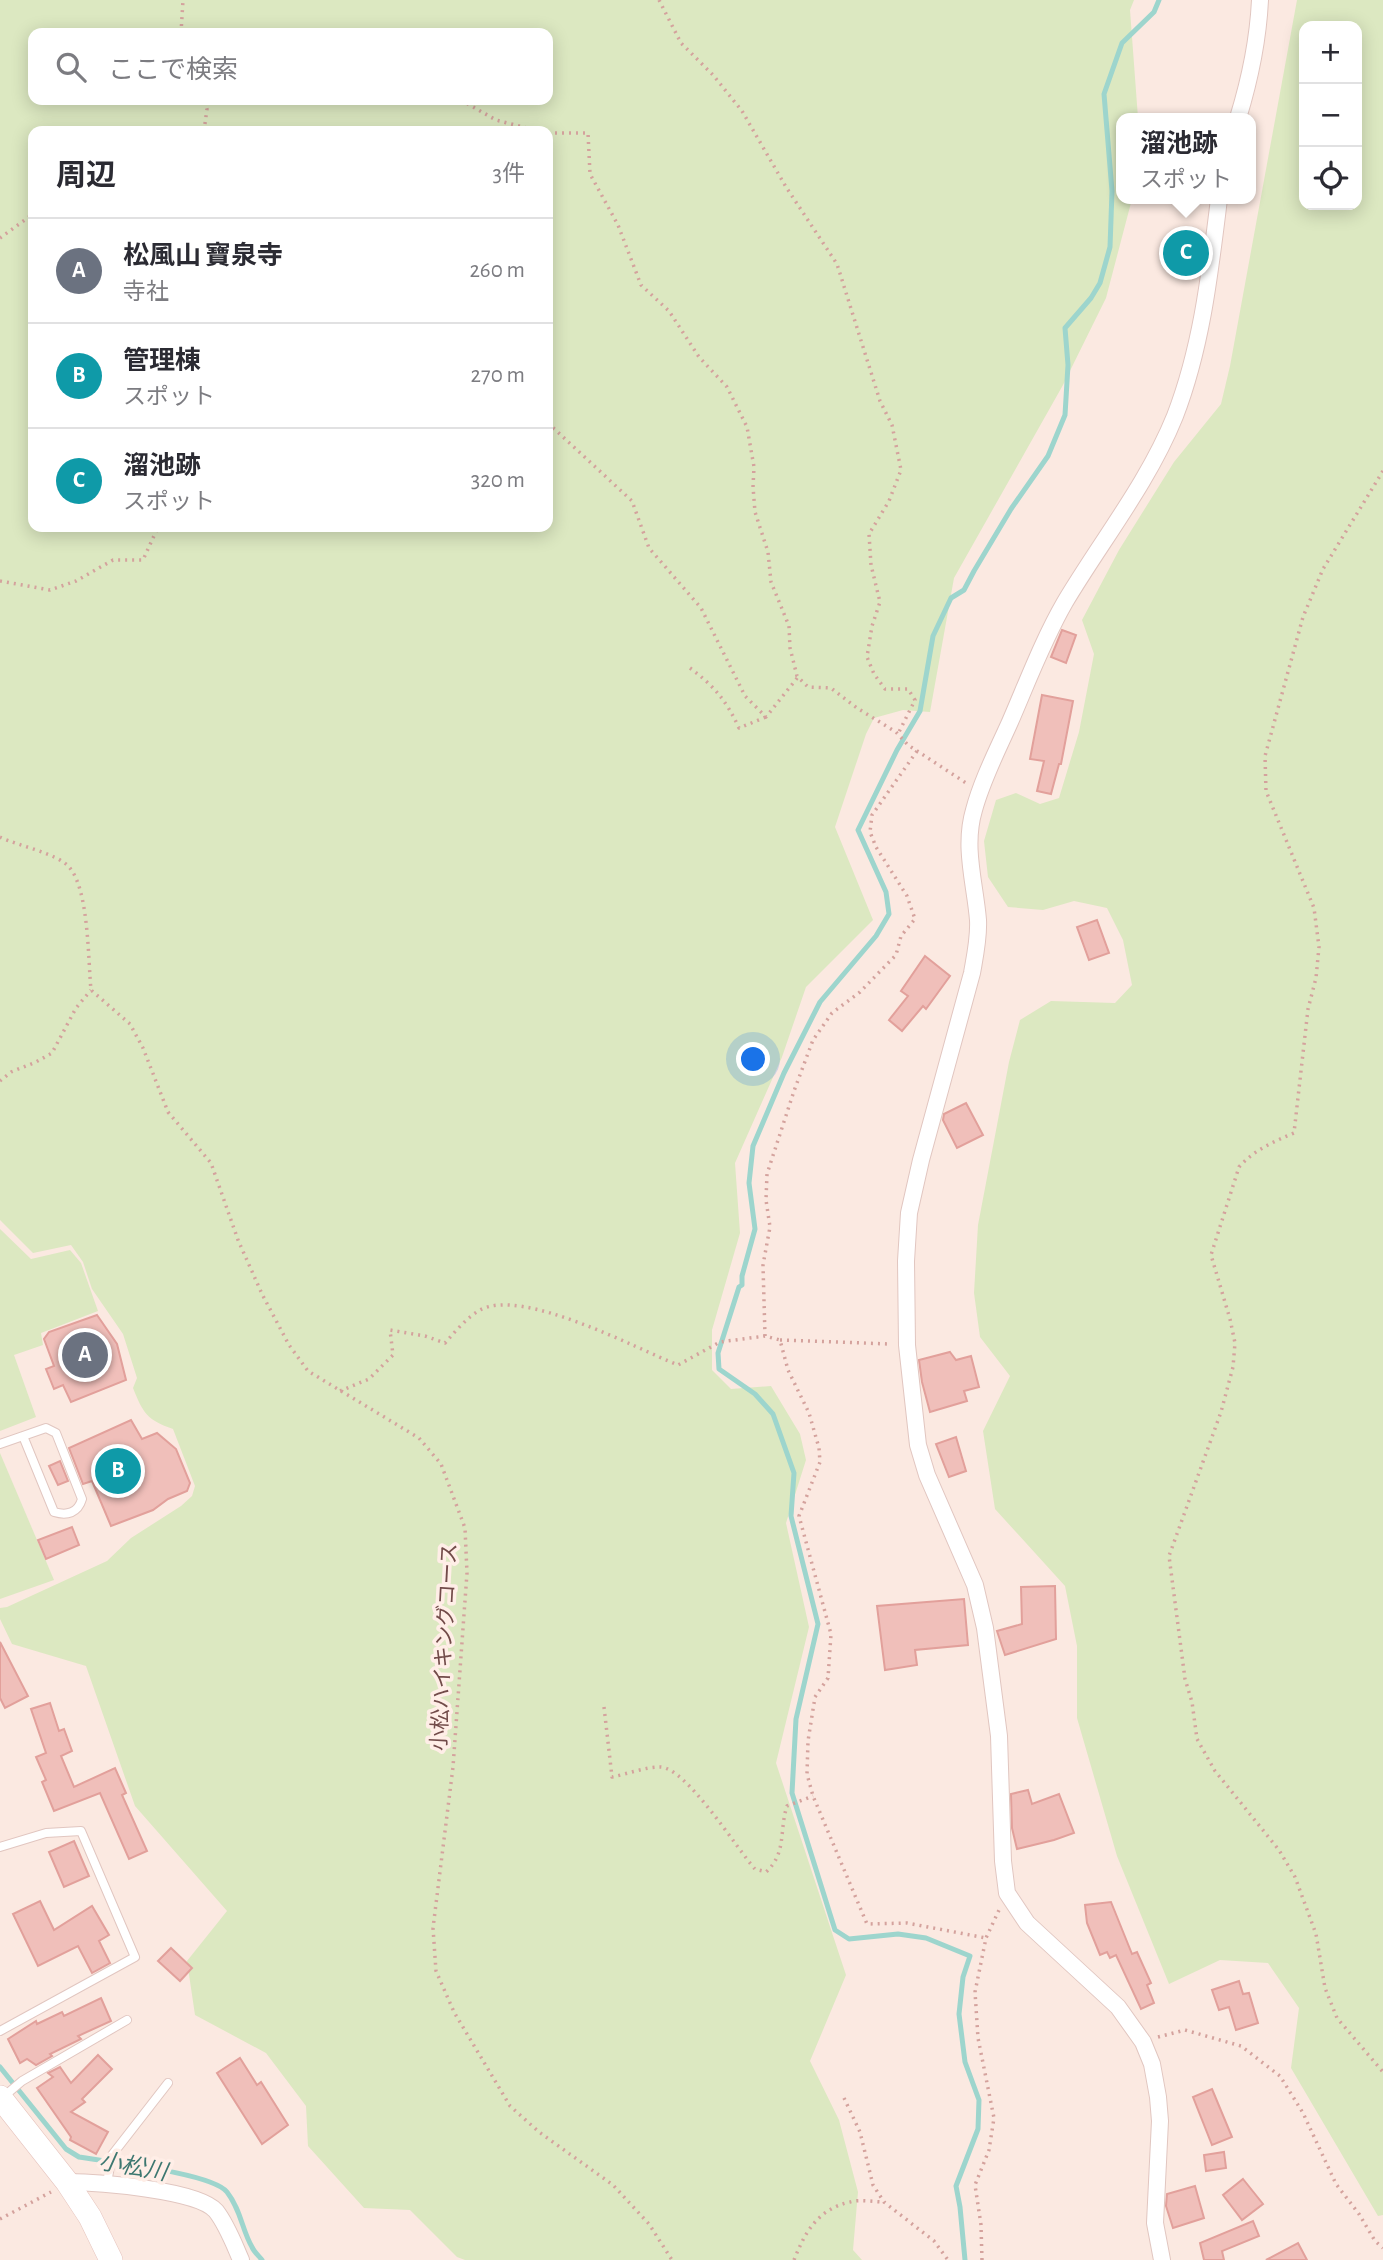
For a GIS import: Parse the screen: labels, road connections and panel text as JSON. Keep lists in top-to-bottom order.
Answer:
{
  "streets": {
    "path": ["小松ハイキングコース"]
  },
  "water": ["小松川"],
  "page": {
    "map_buttons": ["+", "−"],
    "search": "ここで検索",
    "popup": ["溜池跡", "スポット"],
    "heading": ["周辺", "3件"],
    "list": [
      {
        "mark": "A",
        "name": "松風山 寶泉寺",
        "note": "寺社",
        "value": "260 m"
      },
      {
        "mark": "B",
        "name": "管理棟",
        "note": "スポット",
        "value": "270 m"
      },
      {
        "mark": "C",
        "name": "溜池跡",
        "note": "スポット",
        "value": "320 m"
      }
    ],
    "pins": ["C", "A", "B"]
  }
}
